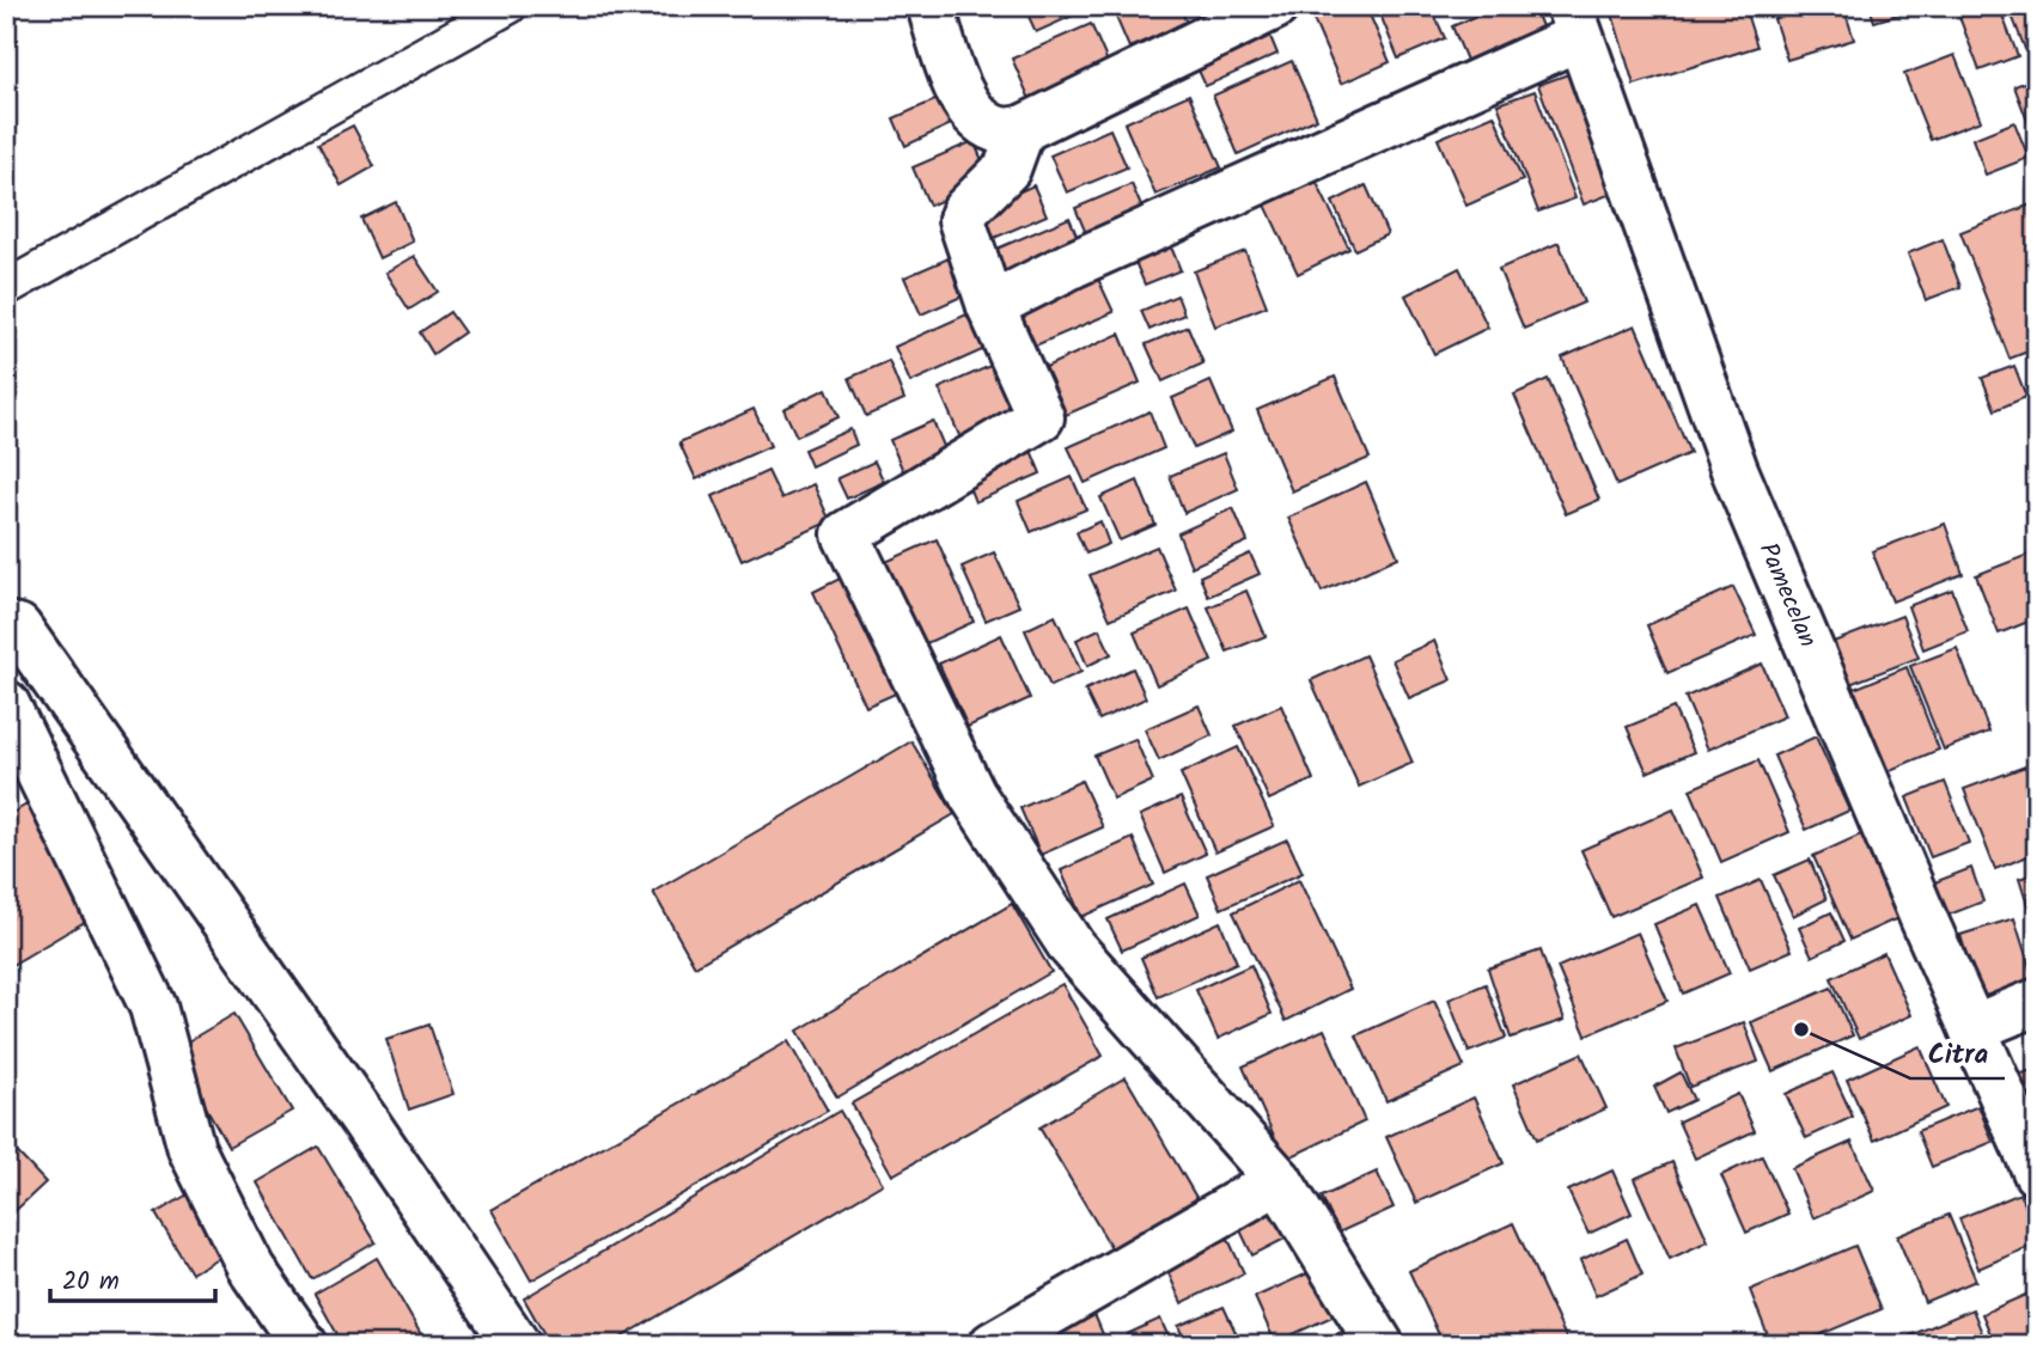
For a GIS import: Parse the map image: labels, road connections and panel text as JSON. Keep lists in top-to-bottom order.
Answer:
{
  "streets": {
    "street": ["Pamecelan"]
  },
  "places": ["Citra"],
  "scale_bar": "20 m"
}
